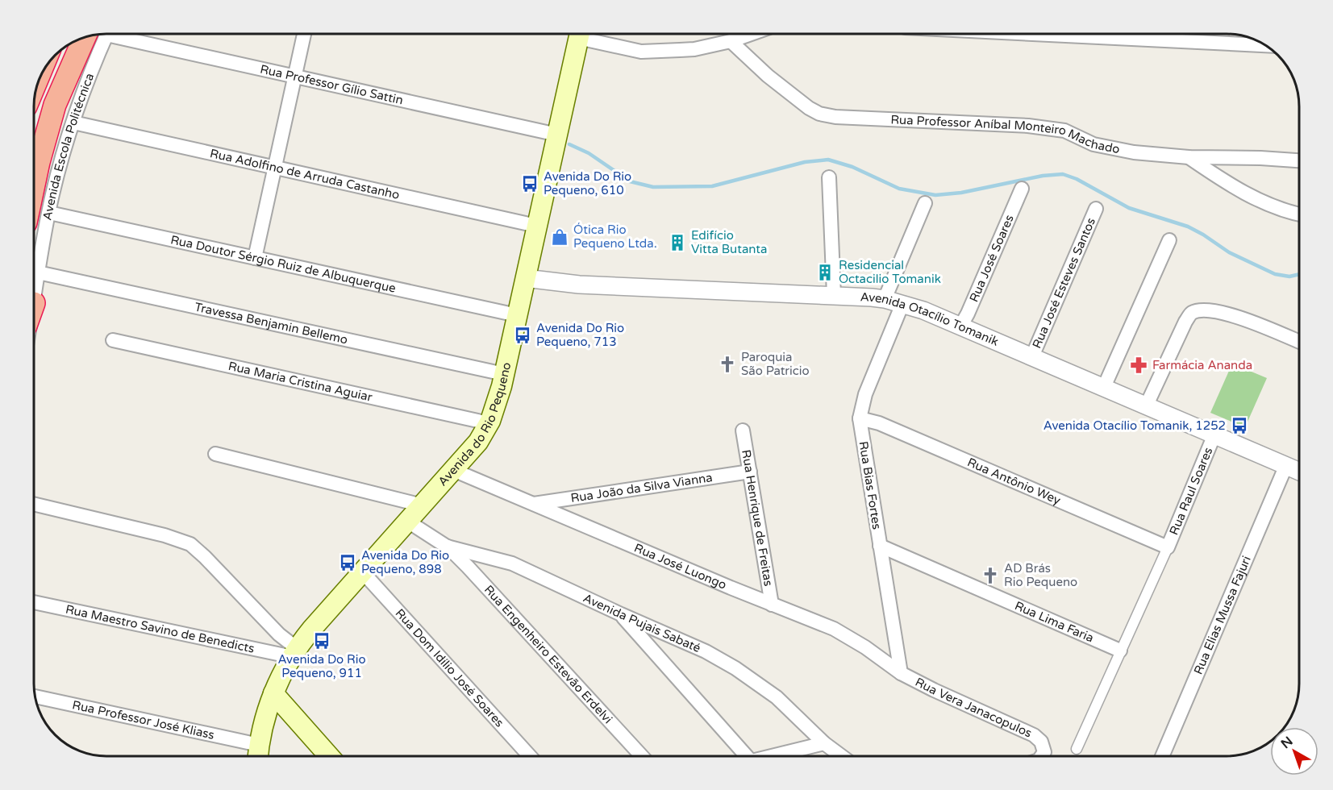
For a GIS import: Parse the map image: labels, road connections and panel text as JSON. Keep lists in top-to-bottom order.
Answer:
{
  "streets": {
    "highway": ["Avenida Escola Politécnica"],
    "main road": ["Avenida do Rio Pequeno"],
    "street": [
      "Rua Professor Gílio Sattin",
      "Rua Professor Aníbal Monteiro Machado",
      "Rua Adolfino de Arruda Castanho",
      "Rua José Soares",
      "Rua Doutor Sérgio Ruiz de Albuquerque",
      "Rua José Esteves Santos",
      "Avenida Otacílio Tomanik",
      "Travessa Benjamin Bellemo",
      "Rua Maria Cristina Aguiar",
      "Rua Antônio Wey",
      "Rua Bias Fortes",
      "Rua João da Silva Vianna",
      "Rua Raul Soares",
      "Rua Henrique de Freitas",
      "Rua José Luongo",
      "Rua Elias Mussa Fajuri",
      "Rua Lima Faria",
      "Avenida Pujais Sabaté",
      "Rua Maestro Savino de Benedicts",
      "Rua Engenheiro Estevão Erdelvi",
      "Rua Dom Idílio José Soares",
      "Rua Vera Janacopulos",
      "Rua Professor José Kliass"
    ]
  },
  "crossings": [
    ["Rua Professor Gílio Sattin", "Avenida do Rio Pequeno"],
    ["Avenida Escola Politécnica", "Rua Adolfino de Arruda Castanho"],
    ["Avenida Escola Politécnica", "Rua Doutor Sérgio Ruiz de Albuquerque"],
    ["Avenida Escola Politécnica", "Travessa Benjamin Bellemo"],
    ["Rua Adolfino de Arruda Castanho", "Avenida do Rio Pequeno"],
    ["Rua José Soares", "Avenida Otacílio Tomanik"],
    ["Rua Doutor Sérgio Ruiz de Albuquerque", "Avenida do Rio Pequeno"],
    ["Rua José Esteves Santos", "Avenida Otacílio Tomanik"],
    ["Avenida Otacílio Tomanik", "Avenida do Rio Pequeno"],
    ["Avenida Otacílio Tomanik", "Rua Bias Fortes"],
    ["Avenida Otacílio Tomanik", "Rua Raul Soares"],
    ["Avenida Otacílio Tomanik", "Rua Elias Mussa Fajuri"],
    ["Travessa Benjamin Bellemo", "Avenida do Rio Pequeno"],
    ["Rua Maria Cristina Aguiar", "Avenida do Rio Pequeno"],
    ["Avenida do Rio Pequeno", "Rua José Luongo"],
    ["Avenida do Rio Pequeno", "Avenida Pujais Sabaté"],
    ["Avenida do Rio Pequeno", "Rua Maestro Savino de Benedicts"],
    ["Avenida do Rio Pequeno", "Rua Dom Idílio José Soares"],
    ["Avenida do Rio Pequeno", "Rua Professor José Kliass"],
    ["Rua Antônio Wey", "Rua Bias Fortes"],
    ["Rua Antônio Wey", "Rua Raul Soares"],
    ["Rua Bias Fortes", "Rua José Luongo"],
    ["Rua Bias Fortes", "Rua Lima Faria"],
    ["Rua Bias Fortes", "Rua Vera Janacopulos"],
    ["Rua João da Silva Vianna", "Rua Henrique de Freitas"],
    ["Rua João da Silva Vianna", "Rua José Luongo"],
    ["Rua Henrique de Freitas", "Rua José Luongo"],
    ["Rua José Luongo", "Rua Vera Janacopulos"],
    ["Avenida Pujais Sabaté", "Rua Engenheiro Estevão Erdelvi"]
  ],
  "places": {
    "bus stop": [
      "Avenida Do Rio Pequeno, 610",
      "Avenida Do Rio Pequeno, 713",
      "Avenida Otacílio Tomanik, 1252",
      "Avenida Do Rio Pequeno, 898",
      "Avenida Do Rio Pequeno, 911"
    ],
    "shop": ["Ótica Rio Pequeno Ltda."],
    "building": ["Edifício Vitta Butanta", "Residencial Octacilio Tomanik"],
    "church": ["Paroquia São Patricio", "AD Brás Rio Pequeno"],
    "pharmacy": ["Farmácia Ananda"]
  },
  "north": "top left"
}
